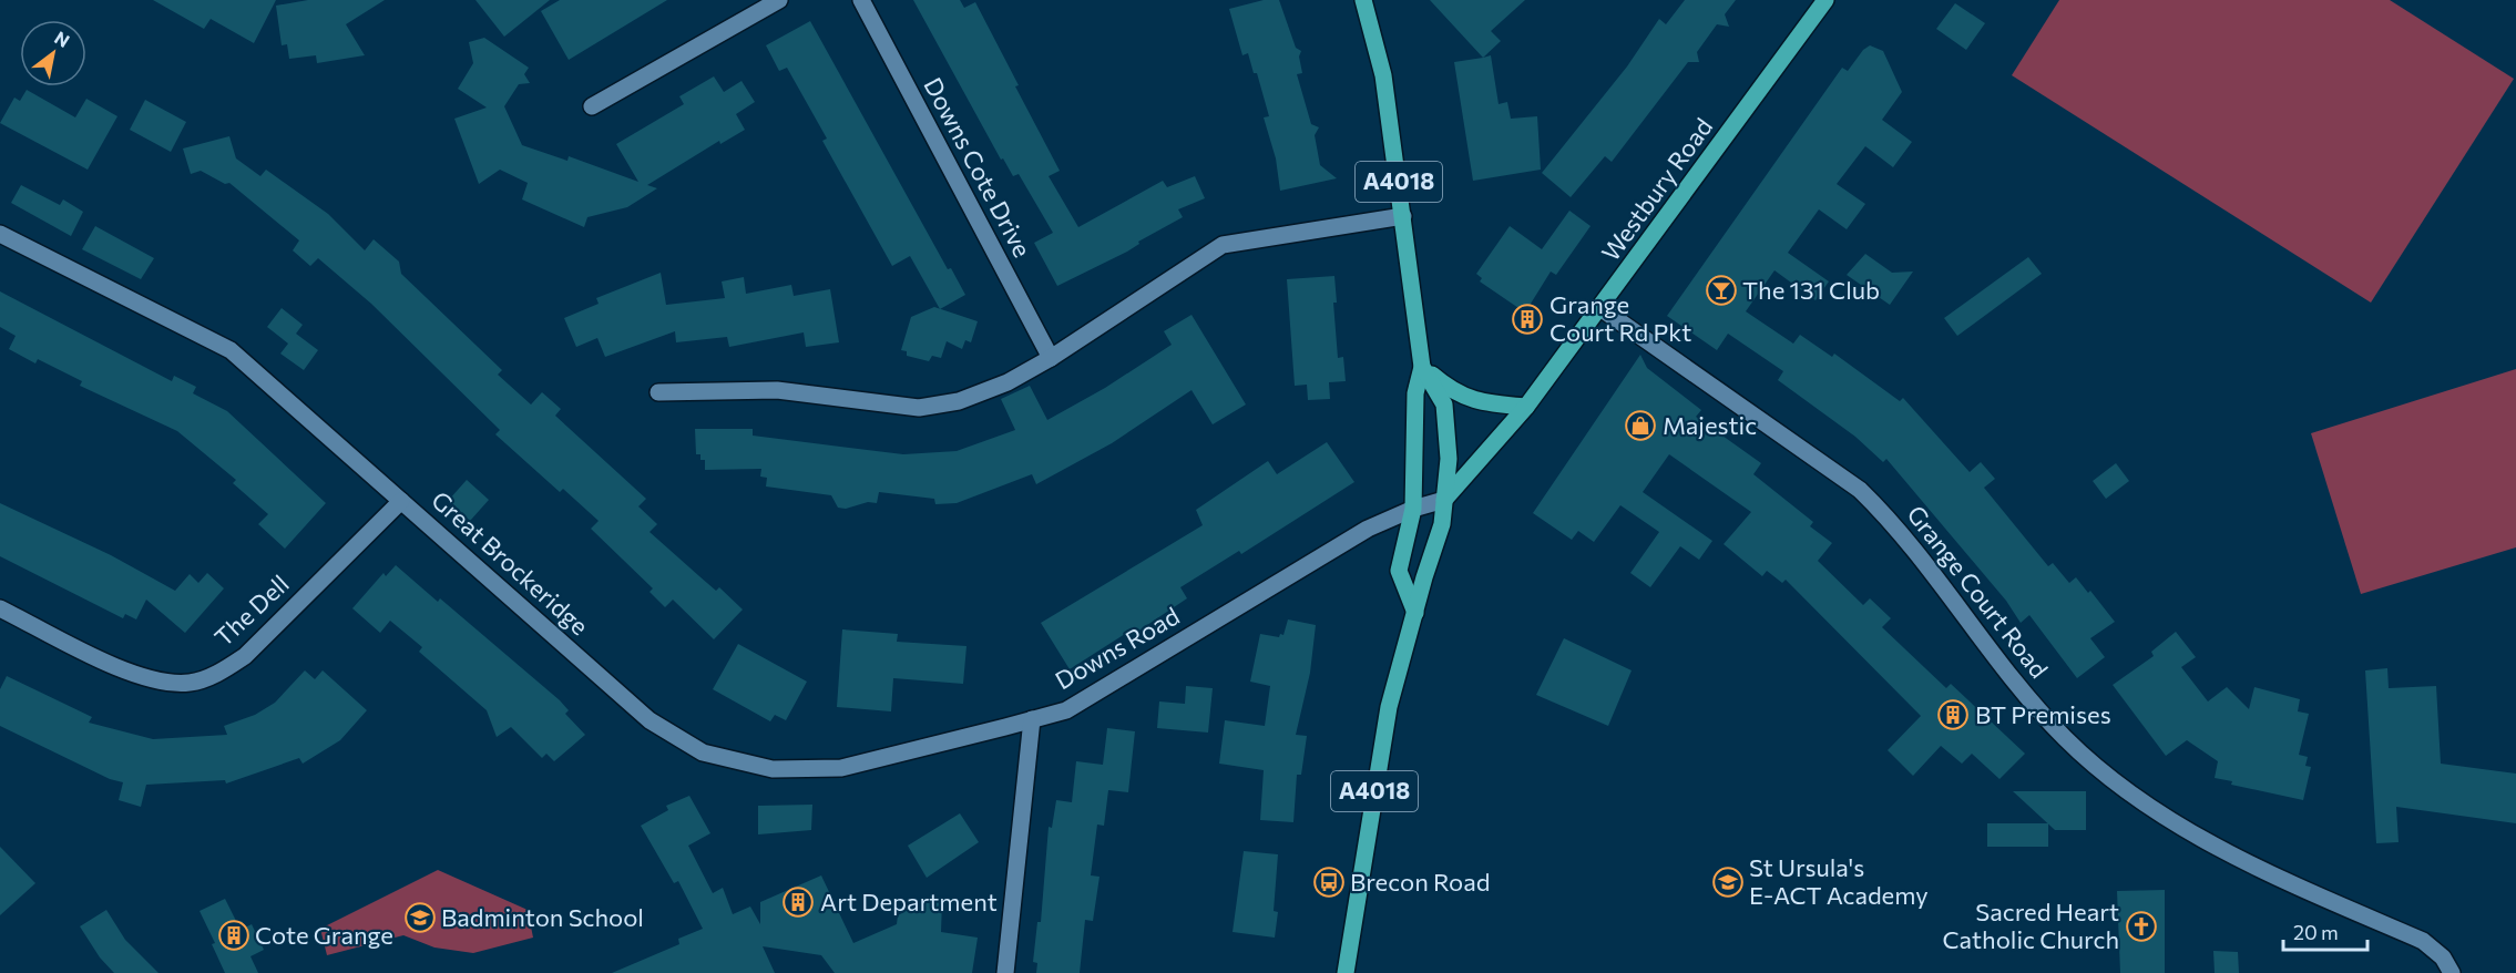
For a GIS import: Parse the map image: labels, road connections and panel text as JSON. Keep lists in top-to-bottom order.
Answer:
{
  "streets": {
    "main road": ["A4018", "Westbury Road"],
    "street": [
      "Downs Cote Drive",
      "Great Brockeridge",
      "Grange Court Road",
      "The Dell",
      "Downs Road"
    ]
  },
  "crossings": [
    ["A4018", "Westbury Road"],
    ["A4018", "Downs Road"],
    ["Westbury Road", "Grange Court Road"],
    ["Westbury Road", "Downs Road"],
    ["Great Brockeridge", "The Dell"],
    ["Great Brockeridge", "Downs Road"]
  ],
  "places": {
    "bar": ["The 131 Club"],
    "building": [
      "Grange Court Rd Pkt",
      "BT Premises",
      "Art Department",
      "Cote Grange"
    ],
    "shop": ["Majestic"],
    "bus stop": ["Brecon Road"],
    "school or university": ["St Ursula's E-ACT Academy", "Badminton School"],
    "church": ["Sacred Heart Catholic Church"]
  },
  "scale_bar": "20 m",
  "north": "top right"
}
